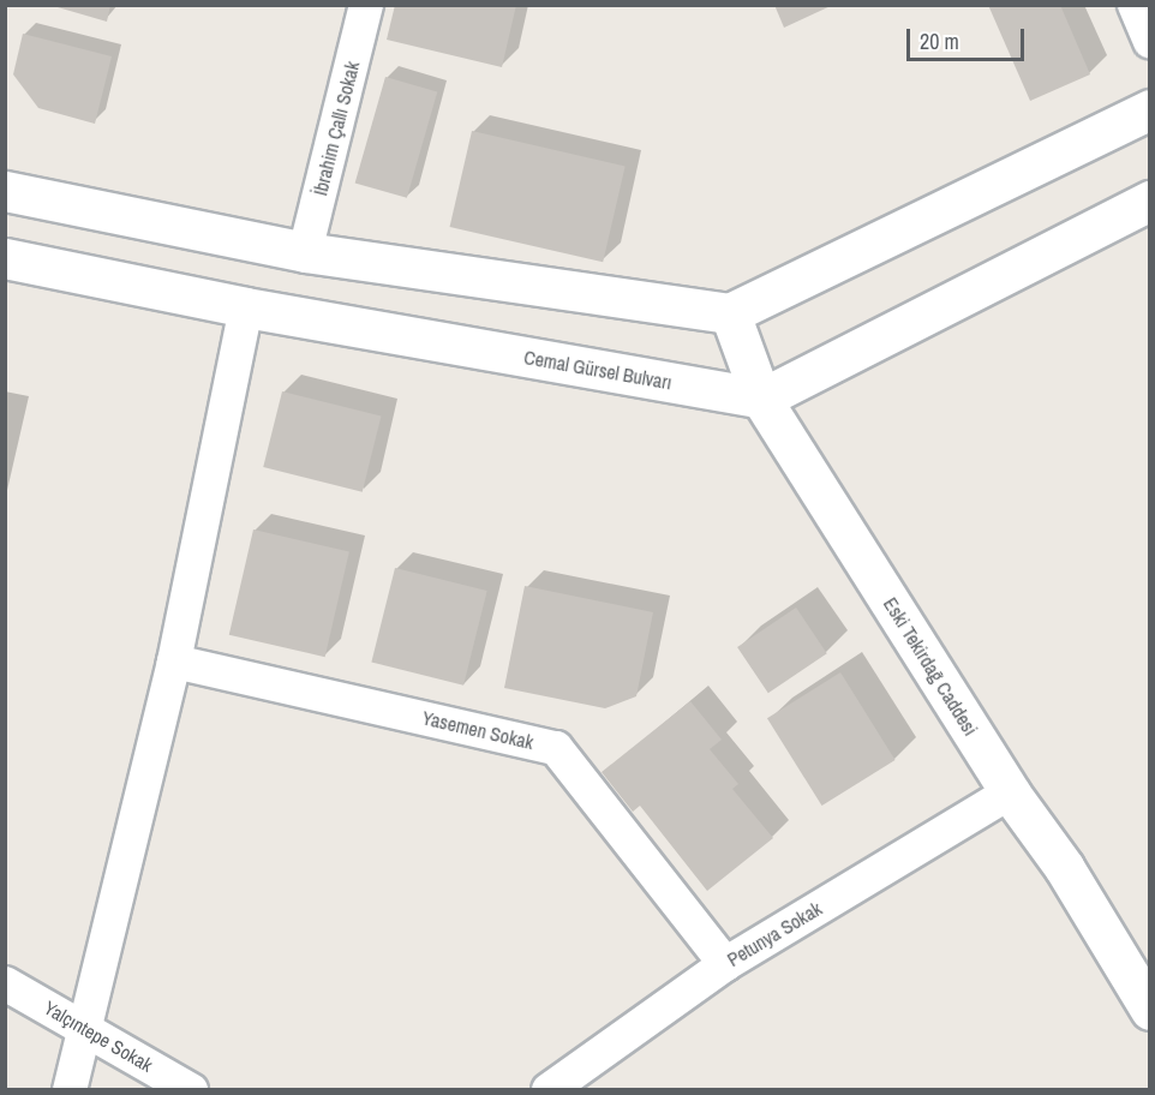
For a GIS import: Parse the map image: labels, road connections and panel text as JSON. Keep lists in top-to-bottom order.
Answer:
{
  "streets": {
    "street": [
      "İbrahim Çallı Sokak",
      "Cemal Gürsel Bulvarı",
      "Eski Tekirdağ Caddesi",
      "Yasemen Sokak",
      "Petunya Sokak",
      "Yalçıntepe Sokak"
    ]
  },
  "crossings": [
    ["Cemal Gürsel Bulvarı", "Eski Tekirdağ Caddesi"],
    ["Eski Tekirdağ Caddesi", "Petunya Sokak"],
    ["Yasemen Sokak", "Petunya Sokak"]
  ],
  "scale_bar": "20 m"
}
